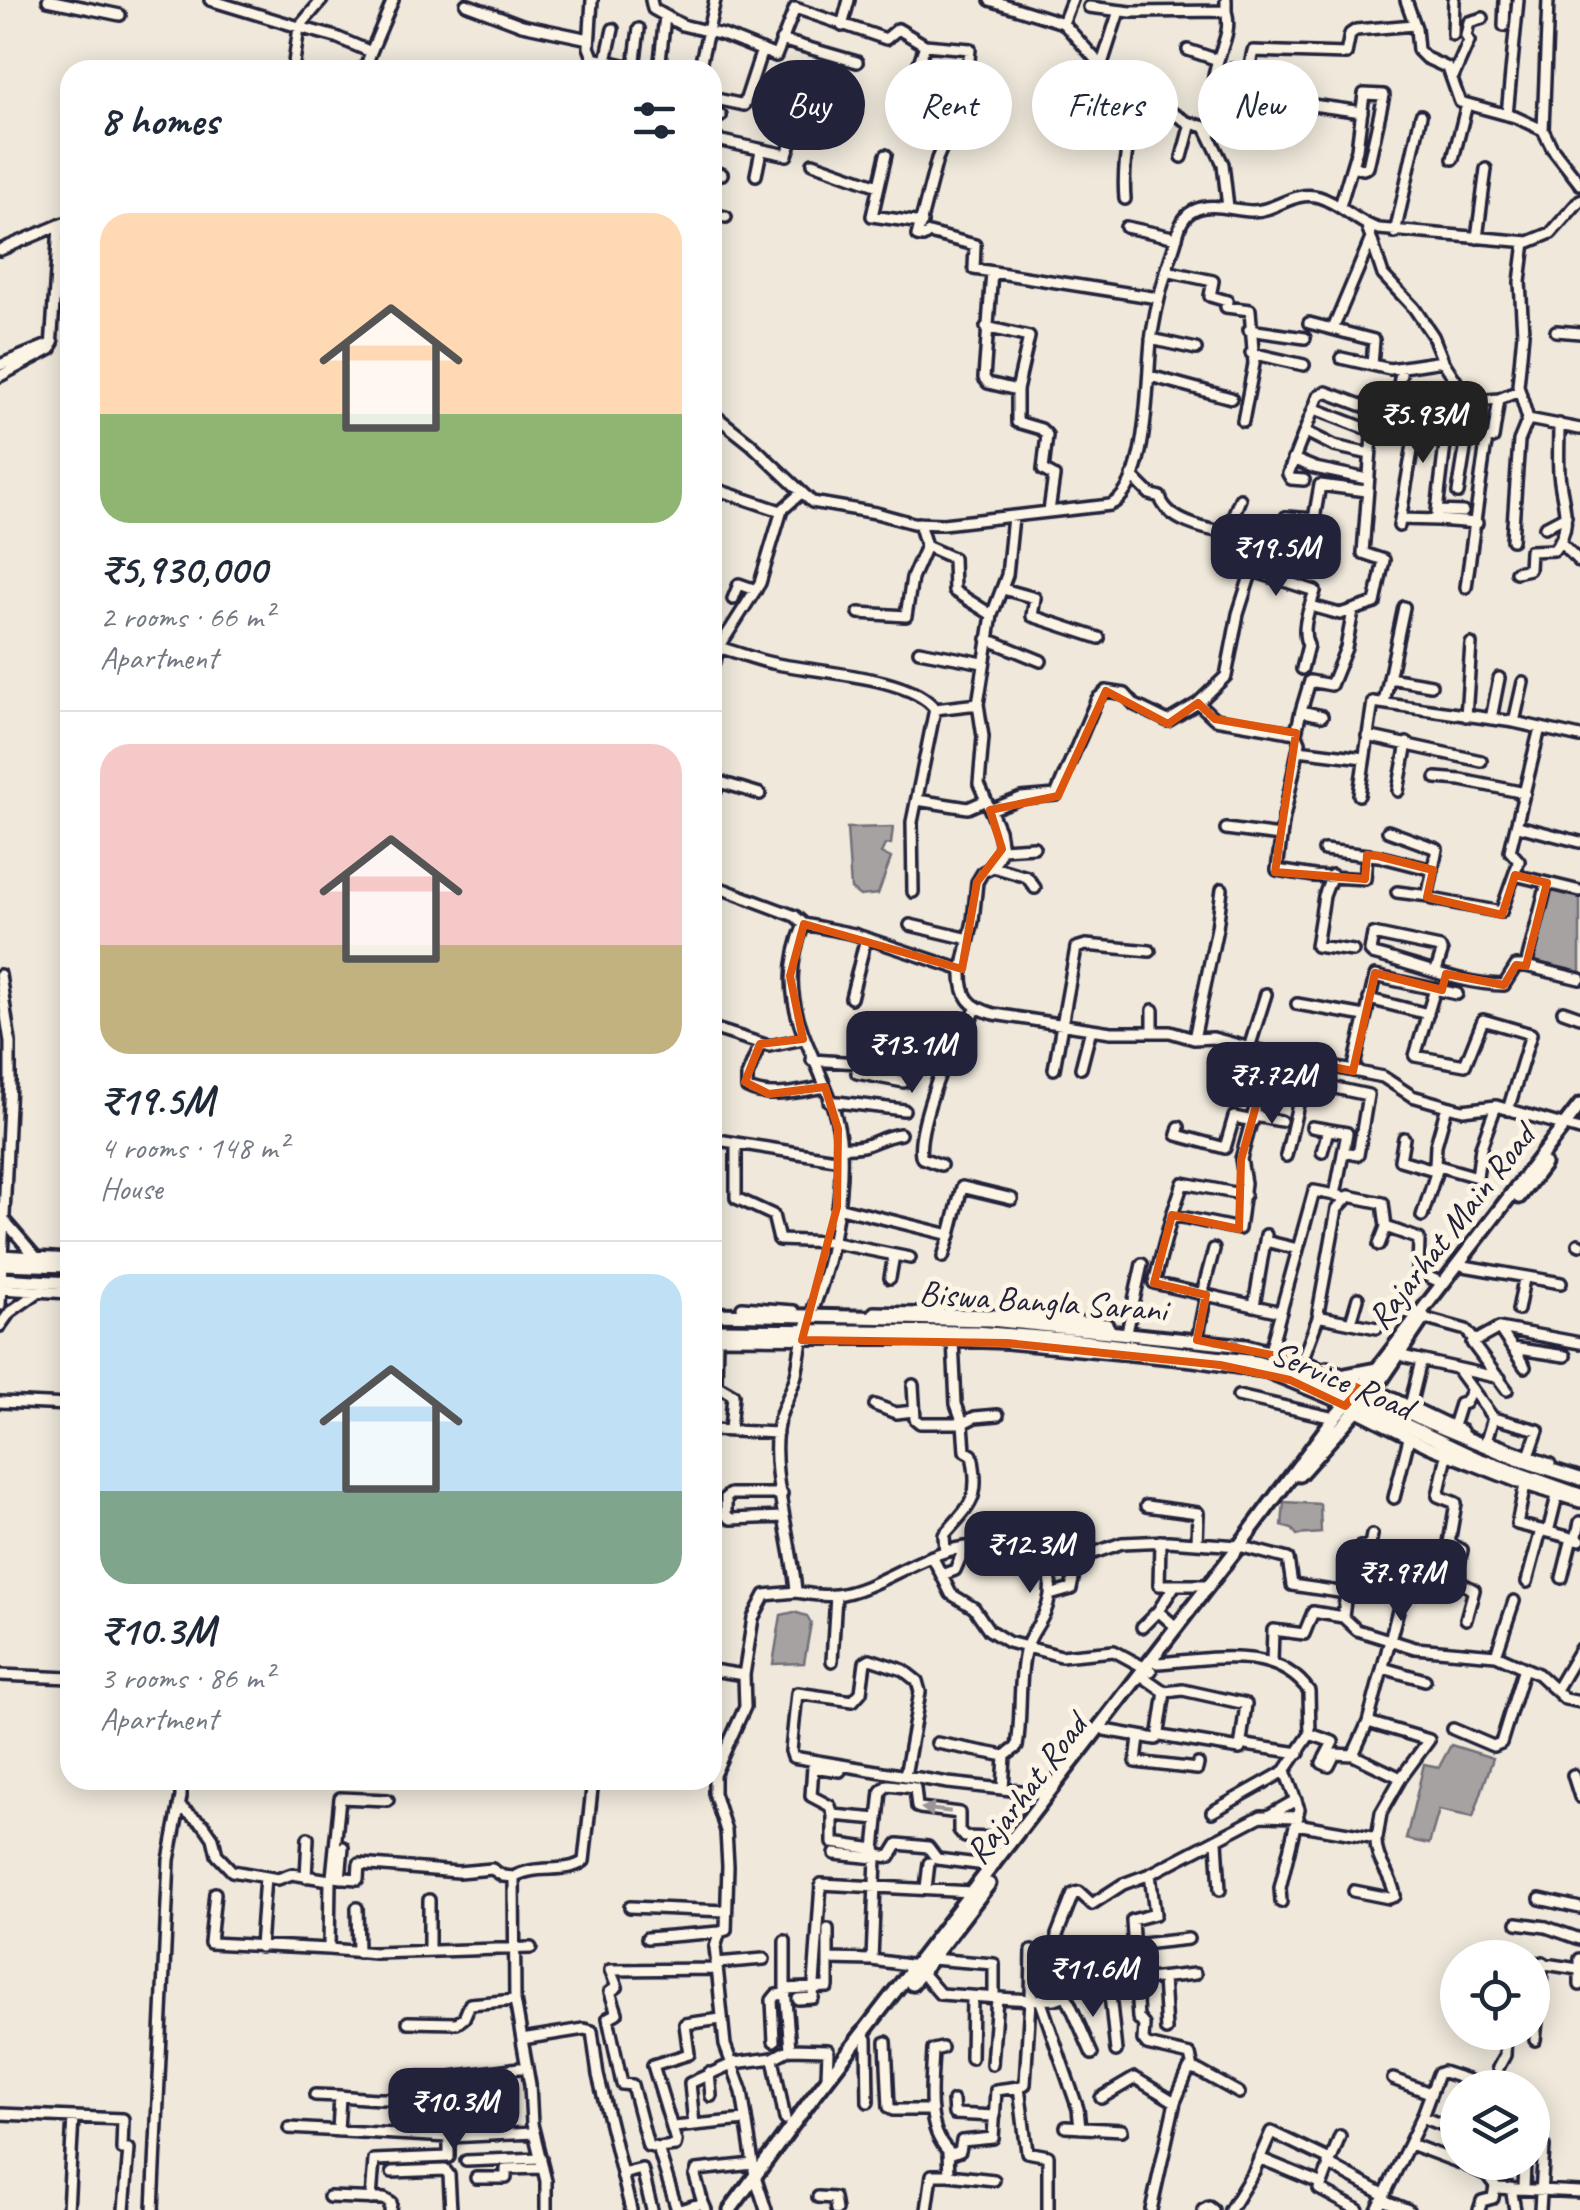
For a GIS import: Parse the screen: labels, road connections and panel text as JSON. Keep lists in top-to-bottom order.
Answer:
{
  "streets": {
    "main road": ["Rajarhat Main Road", "Biswa Bangla Sarani", "Rajarhat Road"],
    "street": ["Service Road"]
  },
  "crossings": [
    ["Rajarhat Main Road", "Biswa Bangla Sarani"],
    ["Rajarhat Main Road", "Service Road"],
    ["Rajarhat Main Road", "Rajarhat Road"],
    ["Biswa Bangla Sarani", "Service Road"],
    ["Biswa Bangla Sarani", "Rajarhat Road"],
    ["Service Road", "Rajarhat Road"]
  ],
  "page": {
    "chip": [
      "Buy",
      "Rent",
      "Filters",
      "New"
    ],
    "heading": "8 homes",
    "list": [
      {
        "name": "₹5,930,000",
        "note": "2 rooms · 66 m² · Apartment"
      },
      {
        "name": "₹19.5M",
        "note": "4 rooms · 148 m² · House"
      },
      {
        "name": "₹10.3M",
        "note": "3 rooms · 86 m² · Apartment"
      }
    ],
    "price": [
      "₹5.93M",
      "₹19.5M",
      "₹13.1M",
      "₹7.72M",
      "₹12.3M",
      "₹7.97M",
      "₹11.6M",
      "₹10.3M"
    ]
  }
}
